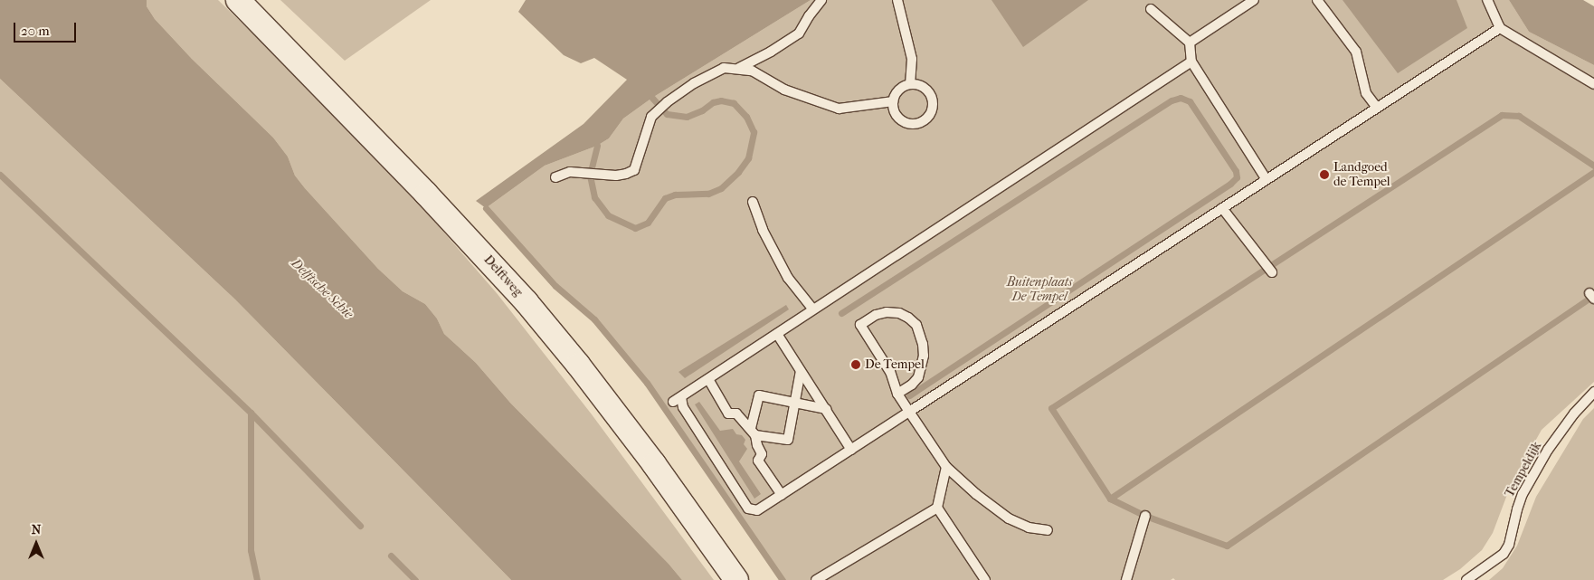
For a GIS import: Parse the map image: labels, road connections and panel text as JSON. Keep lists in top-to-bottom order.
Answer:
{
  "streets": {
    "street": ["Delftweg"],
    "lane": ["Tempeldijk"]
  },
  "water": ["Delftsche Schie"],
  "parks": ["Buitenplaats De Tempel"],
  "places": ["Landgoed de Tempel", "De Tempel"],
  "scale_bar": "20 m",
  "north": "top"
}
